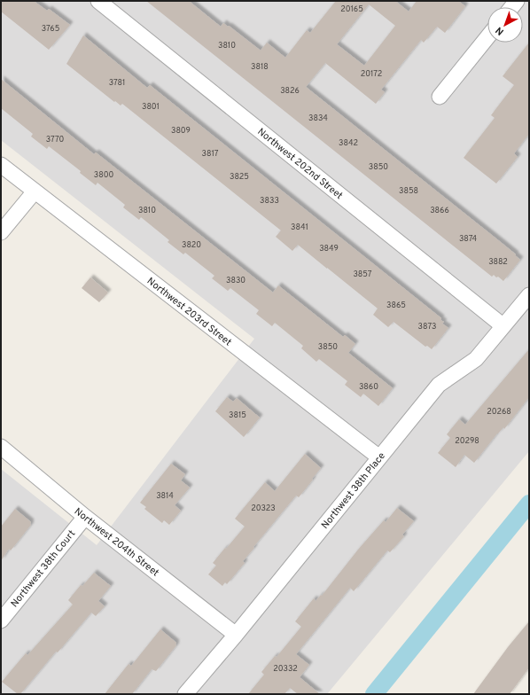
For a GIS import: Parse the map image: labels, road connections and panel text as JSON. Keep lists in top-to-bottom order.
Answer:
{
  "streets": {
    "street": [
      "Northwest 202nd Street",
      "Northwest 203rd Street",
      "Northwest 38th Place",
      "Northwest 204th Street",
      "Northwest 38th Court"
    ]
  },
  "crossings": [
    ["Northwest 202nd Street", "Northwest 38th Place"],
    ["Northwest 203rd Street", "Northwest 38th Place"],
    ["Northwest 38th Place", "Northwest 204th Street"],
    ["Northwest 204th Street", "Northwest 38th Court"]
  ],
  "house_numbers": [
    "20165",
    "3765",
    "3810",
    "3818",
    "20172",
    "3781",
    "3826",
    "3801",
    "3834",
    "3809",
    "3770",
    "3842",
    "3817",
    "3850",
    "3800",
    "3825",
    "3858",
    "3833",
    "3810",
    "3866",
    "3841",
    "3874",
    "3820",
    "3849",
    "3882",
    "3857",
    "3830",
    "3865",
    "3873",
    "3850",
    "3860",
    "20268",
    "3815",
    "20298",
    "3814",
    "20323",
    "20332"
  ],
  "north": "bottom left"
}
